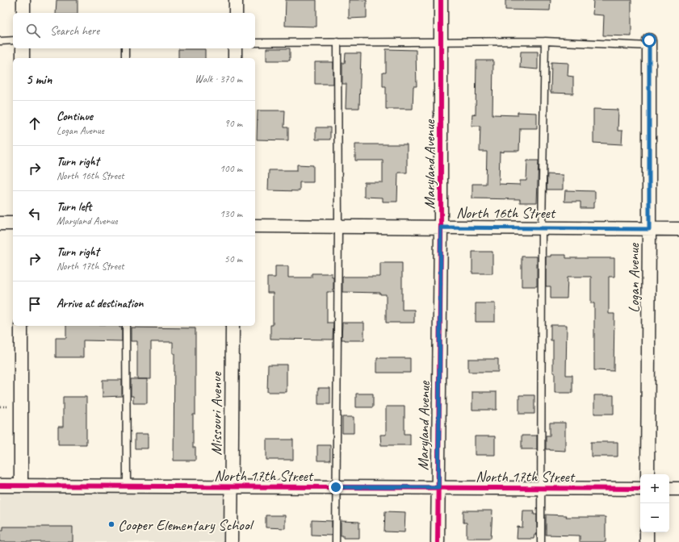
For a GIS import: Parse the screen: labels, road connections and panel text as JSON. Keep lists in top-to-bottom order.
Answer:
{
  "streets": {
    "street": [
      "Maryland Avenue",
      "North 16th Street",
      "Logan Avenue",
      "Missouri Avenue",
      "North 17th Street"
    ]
  },
  "crossings": [
    ["Maryland Avenue", "North 16th Street"],
    ["Maryland Avenue", "North 17th Street"],
    ["North 16th Street", "Logan Avenue"],
    ["Missouri Avenue", "North 17th Street"]
  ],
  "places": ["Cooper Elementary School"],
  "page": {
    "search": "Search here",
    "heading": ["5 min", "Walk · 370 m"],
    "list": [
      ["Continue", "Logan Avenue", "90 m"],
      ["Turn right", "North 16th Street", "100 m"],
      ["Turn left", "Maryland Avenue", "130 m"],
      ["Turn right", "North 17th Street", "50 m"],
      "Arrive at destination"
    ],
    "map_buttons": ["+", "−"]
  }
}
